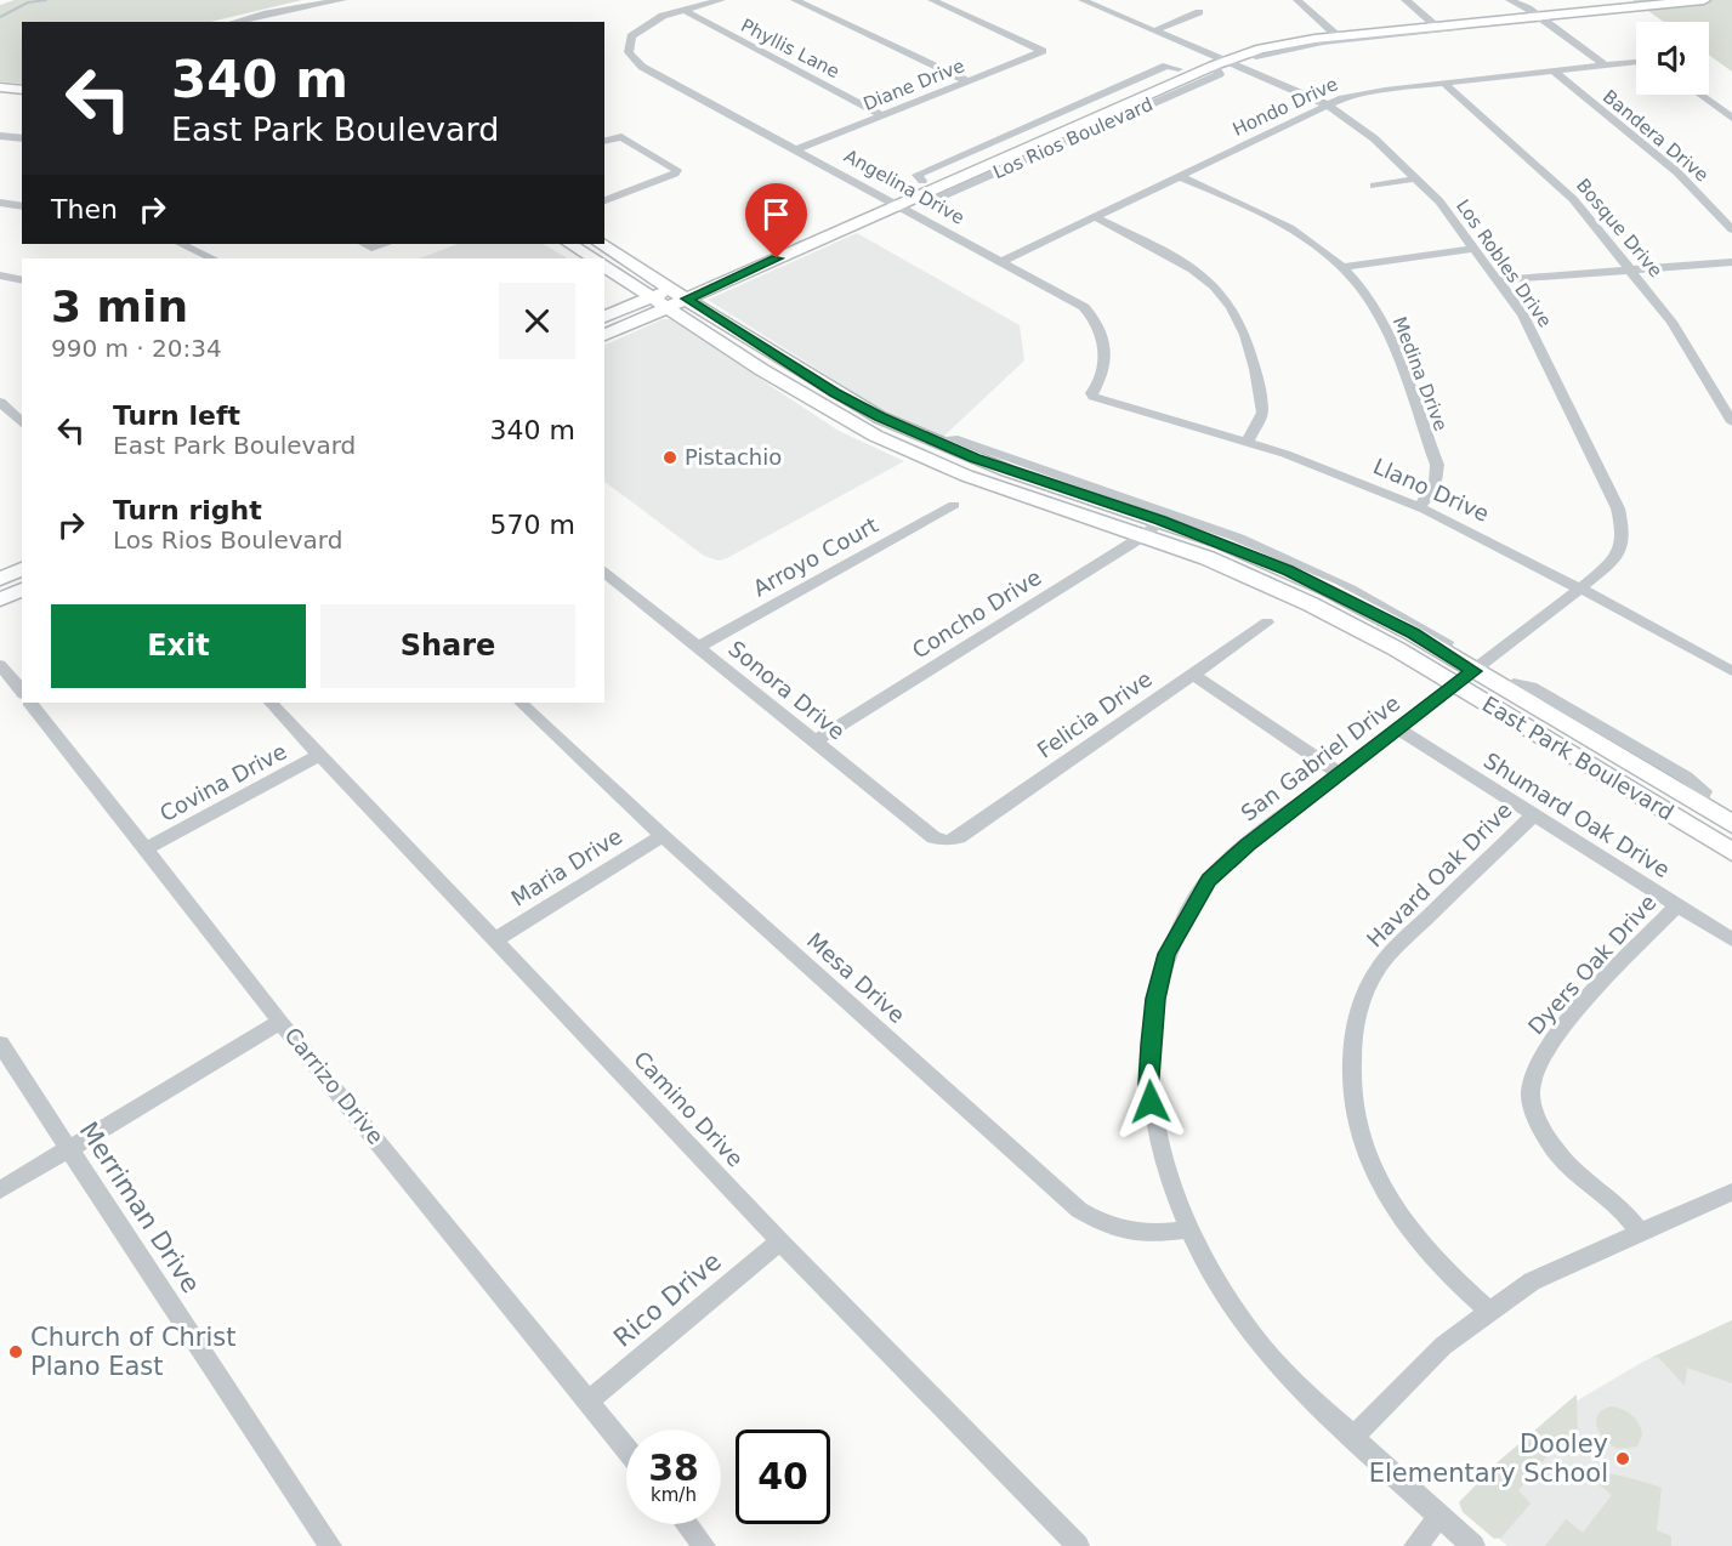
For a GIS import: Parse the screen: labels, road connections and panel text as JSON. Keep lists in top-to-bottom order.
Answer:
{
  "streets": {
    "main road": ["Los Rios Boulevard", "East Park Boulevard"],
    "street": [
      "Phyllis Lane",
      "Diane Drive",
      "Hondo Drive",
      "Bandera Drive",
      "Angelina Drive",
      "Bosque Drive",
      "Los Robles Drive",
      "Medina Drive",
      "Llano Drive",
      "Arroyo Court",
      "Concho Drive",
      "Sonora Drive",
      "Felicia Drive",
      "San Gabriel Drive",
      "Covina Drive",
      "Shumard Oak Drive",
      "Maria Drive",
      "Havard Oak Drive",
      "Dyers Oak Drive",
      "Mesa Drive",
      "Carrizo Drive",
      "Camino Drive",
      "Merriman Drive",
      "Rico Drive"
    ]
  },
  "crossings": [
    ["Phyllis Lane", "Diane Drive"],
    ["Phyllis Lane", "Angelina Drive"],
    ["Diane Drive", "Angelina Drive"],
    ["Hondo Drive", "Bandera Drive"],
    ["Hondo Drive", "Angelina Drive"],
    ["Hondo Drive", "Bosque Drive"],
    ["Hondo Drive", "Los Robles Drive"],
    ["Hondo Drive", "Medina Drive"],
    ["Los Rios Boulevard", "Angelina Drive"],
    ["Los Rios Boulevard", "Los Robles Drive"],
    ["Los Rios Boulevard", "East Park Boulevard"],
    ["Angelina Drive", "Llano Drive"],
    ["Los Robles Drive", "Llano Drive"],
    ["Los Robles Drive", "San Gabriel Drive"],
    ["Los Robles Drive", "East Park Boulevard"],
    ["Medina Drive", "Llano Drive"],
    ["Arroyo Court", "Sonora Drive"],
    ["Concho Drive", "Sonora Drive"],
    ["Concho Drive", "East Park Boulevard"],
    ["Sonora Drive", "Felicia Drive"],
    ["San Gabriel Drive", "East Park Boulevard"],
    ["San Gabriel Drive", "Shumard Oak Drive"],
    ["San Gabriel Drive", "Mesa Drive"],
    ["Covina Drive", "Carrizo Drive"],
    ["Covina Drive", "Camino Drive"],
    ["Shumard Oak Drive", "Havard Oak Drive"],
    ["Shumard Oak Drive", "Dyers Oak Drive"],
    ["Maria Drive", "Mesa Drive"],
    ["Maria Drive", "Camino Drive"],
    ["Carrizo Drive", "Rico Drive"],
    ["Camino Drive", "Rico Drive"]
  ],
  "places": ["Pistachio", "Church of Christ Plano East", "Dooley Elementary School"],
  "page": {
    "turn": ["340 m", "East Park Boulevard"],
    "then": "Then",
    "heading": ["3 min", "990 m · 20:34"],
    "list": [
      {
        "name": "Turn left",
        "note": "East Park Boulevard",
        "value": "340 m"
      },
      {
        "name": "Turn right",
        "note": "Los Rios Boulevard",
        "value": "570 m"
      }
    ],
    "buttons": ["Exit", "Share"],
    "speed": "38 km/h",
    "limit": "40"
  }
}
